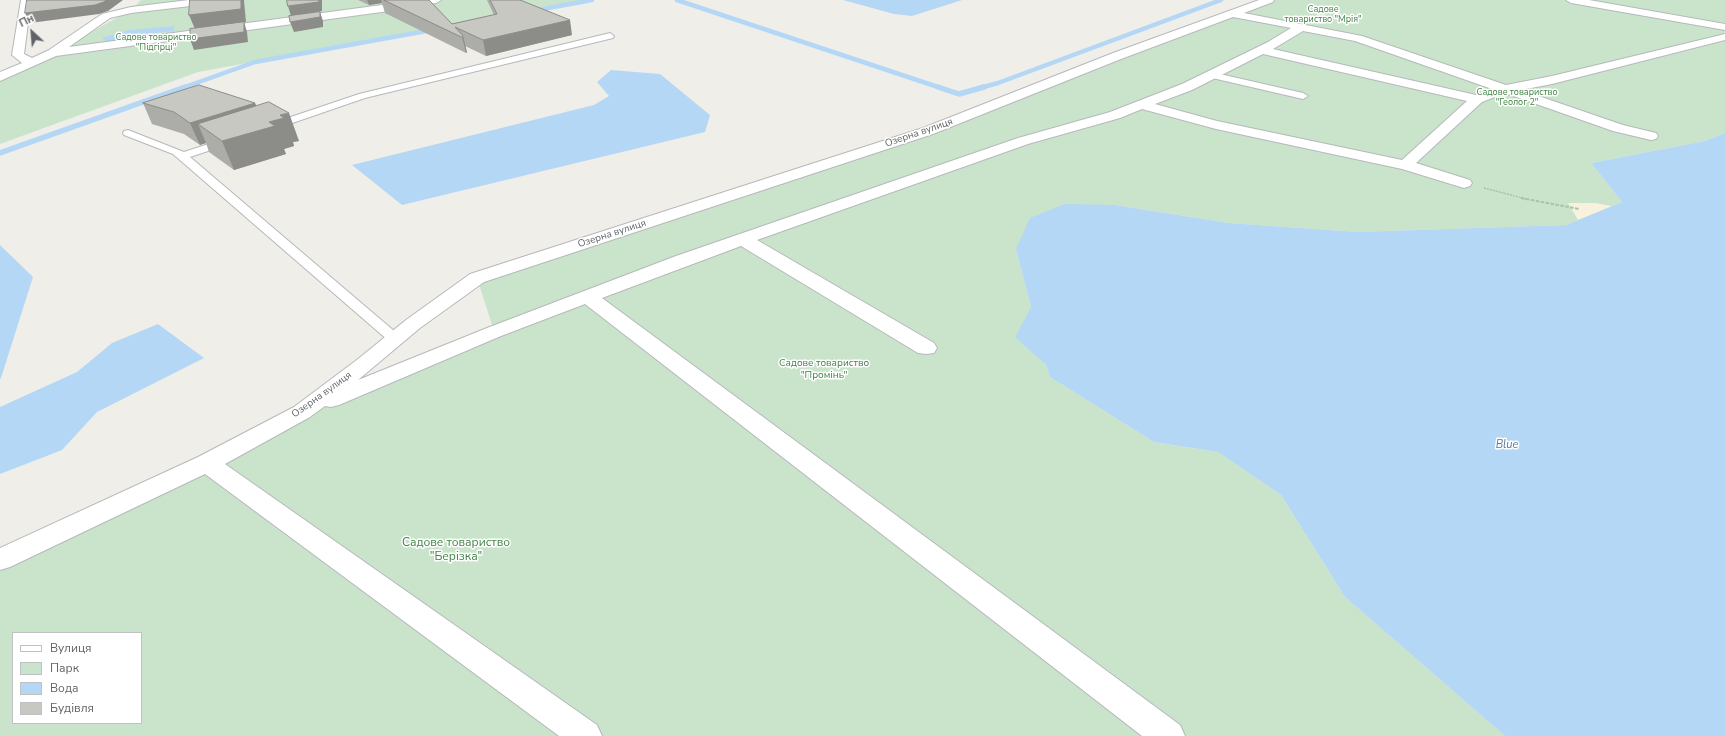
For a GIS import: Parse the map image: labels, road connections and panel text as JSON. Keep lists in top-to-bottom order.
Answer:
{
  "streets": {
    "street": ["Озерна вулиця"]
  },
  "water": ["Blue"],
  "parks": [
    "Садове товариство \"Мрія\"",
    "Садове товариство \"Підгірці\"",
    "Садове товариство \"Геолог 2\"",
    "Садове товариство \"Промінь\"",
    "Садове товариство \"Берізка\""
  ],
  "legend": [
    "Вулиця",
    "Парк",
    "Вода",
    "Будівля"
  ],
  "north": "top left"
}
